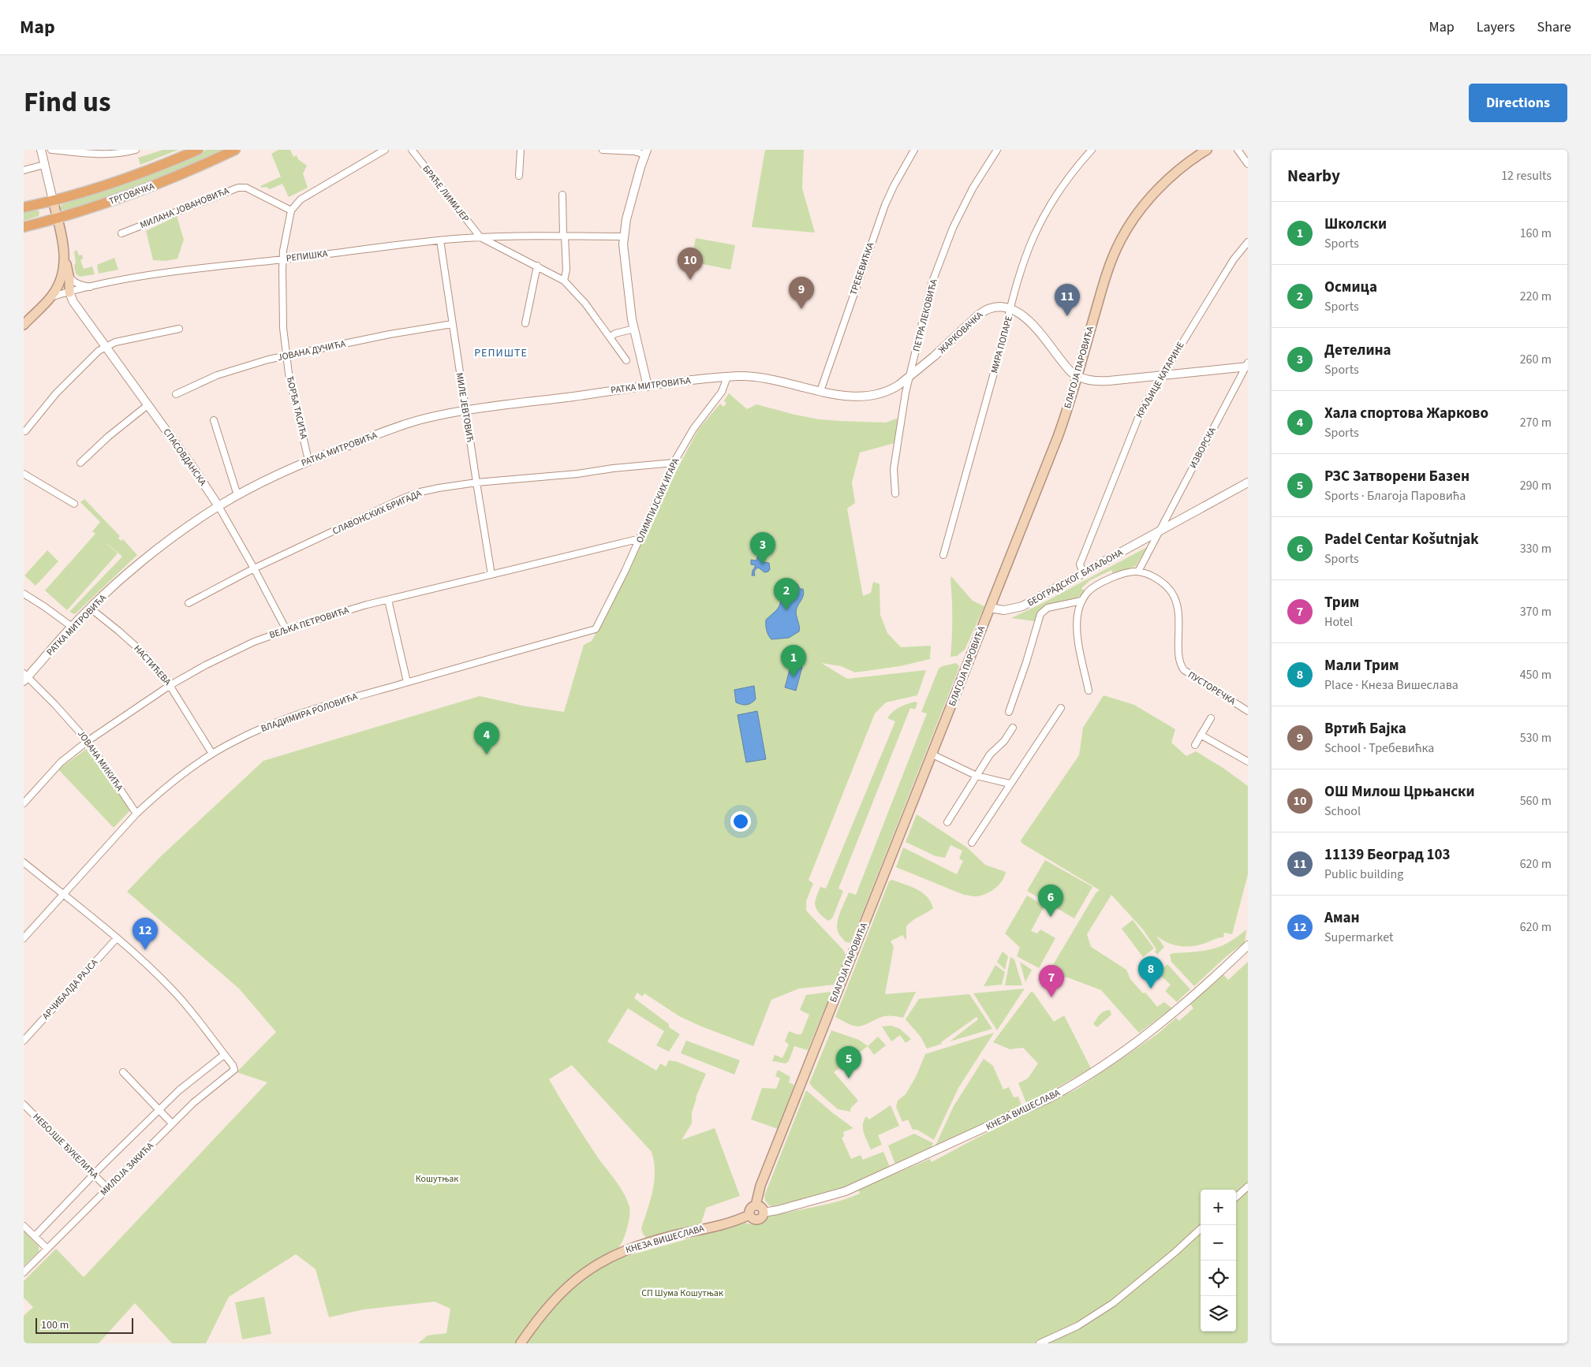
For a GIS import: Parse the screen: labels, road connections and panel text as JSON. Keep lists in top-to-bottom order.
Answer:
{
  "streets": {
    "main road": ["ТРГОВАЧКА", "БЛАГОЈА ПАРОВИЋА", "КНЕЗА ВИШЕСЛАВА"],
    "street": [
      "БРАЋЕ ЛИМИЈЕР",
      "МИЛАНА ЈОВАНОВИЋА",
      "РЕПИШКА",
      "ТРЕБЕВИЋКА",
      "ПЕТРА ЛЕКОВИЋА",
      "ЖАРКОВАЧКА",
      "МИРА ПОПАРЕ",
      "ЈОВАНА ДУЧИЋА",
      "КРАЉИЦЕ КАТАРИНЕ",
      "РАТКА МИТРОВИЋА",
      "ЂОРЂА ТАСИЋА",
      "МИЛЕ ЈЕВТОВИЋ",
      "ИЗВОРСКА",
      "СПАСОВДАНСКА",
      "ОЛИМПИЈСКИХ ИГАРА",
      "СЛАВОНСКИХ БРИГАДА",
      "БЕОГРАДСКОГ БАТАЉОНА",
      "ВЕЉКА ПЕТРОВИЋА",
      "НАСТИЋЕВА",
      "ПУСТОРЕЧКА",
      "ВЛАДИМИРА РОЛОВИЋА",
      "ЈОВАНА МИКИЋА",
      "АРЧИБАЛДА РАЈСА",
      "НЕБОЈШЕ ЂУКЕЛИЋА",
      "МИЛОЈА ЗАКИЋА"
    ]
  },
  "crossings": [
    ["БРАЋЕ ЛИМИЈЕР", "РЕПИШКА"],
    ["РЕПИШКА", "ЂОРЂА ТАСИЋА"],
    ["РЕПИШКА", "МИЛЕ ЈЕВТОВИЋ"],
    ["РЕПИШКА", "СПАСОВДАНСКА"],
    ["ТРЕБЕВИЋКА", "ЖАРКОВАЧКА"],
    ["ПЕТРА ЛЕКОВИЋА", "ЖАРКОВАЧКА"],
    ["ЖАРКОВАЧКА", "МИРА ПОПАРЕ"],
    ["ЖАРКОВАЧКА", "БЛАГОЈА ПАРОВИЋА"],
    ["ЖАРКОВАЧКА", "КРАЉИЦЕ КАТАРИНЕ"],
    ["ЖАРКОВАЧКА", "РАТКА МИТРОВИЋА"],
    ["ЖАРКОВАЧКА", "ИЗВОРСКА"],
    ["ЖАРКОВАЧКА", "ОЛИМПИЈСКИХ ИГАРА"],
    ["ЈОВАНА ДУЧИЋА", "ЂОРЂА ТАСИЋА"],
    ["ЈОВАНА ДУЧИЋА", "МИЛЕ ЈЕВТОВИЋ"],
    ["БЛАГОЈА ПАРОВИЋА", "БЕОГРАДСКОГ БАТАЉОНА"],
    ["БЛАГОЈА ПАРОВИЋА", "КНЕЗА ВИШЕСЛАВА"],
    ["КРАЉИЦЕ КАТАРИНЕ", "БЕОГРАДСКОГ БАТАЉОНА"],
    ["РАТКА МИТРОВИЋА", "ЂОРЂА ТАСИЋА"],
    ["РАТКА МИТРОВИЋА", "МИЛЕ ЈЕВТОВИЋ"],
    ["РАТКА МИТРОВИЋА", "СПАСОВДАНСКА"],
    ["РАТКА МИТРОВИЋА", "ОЛИМПИЈСКИХ ИГАРА"],
    ["РАТКА МИТРОВИЋА", "НАСТИЋЕВА"],
    ["РАТКА МИТРОВИЋА", "ЈОВАНА МИКИЋА"],
    ["МИЛЕ ЈЕВТОВИЋ", "СЛАВОНСКИХ БРИГАДА"],
    ["МИЛЕ ЈЕВТОВИЋ", "ВЕЉКА ПЕТРОВИЋА"],
    ["ИЗВОРСКА", "БЕОГРАДСКОГ БАТАЉОНА"],
    ["СПАСОВДАНСКА", "СЛАВОНСКИХ БРИГАДА"],
    ["СПАСОВДАНСКА", "ВЕЉКА ПЕТРОВИЋА"],
    ["ОЛИМПИЈСКИХ ИГАРА", "СЛАВОНСКИХ БРИГАДА"],
    ["ОЛИМПИЈСКИХ ИГАРА", "ВЕЉКА ПЕТРОВИЋА"],
    ["ОЛИМПИЈСКИХ ИГАРА", "ВЛАДИМИРА РОЛОВИЋА"],
    ["БЕОГРАДСКОГ БАТАЉОНА", "ПУСТОРЕЧКА"],
    ["ВЕЉКА ПЕТРОВИЋА", "НАСТИЋЕВА"],
    ["ВЕЉКА ПЕТРОВИЋА", "ЈОВАНА МИКИЋА"],
    ["НАСТИЋЕВА", "ВЛАДИМИРА РОЛОВИЋА"],
    ["ВЛАДИМИРА РОЛОВИЋА", "ЈОВАНА МИКИЋА"],
    ["НЕБОЈШЕ ЂУКЕЛИЋА", "МИЛОЈА ЗАКИЋА"]
  ],
  "districts": ["РЕПИШТЕ"],
  "parks": ["Кошутњак", "СП Шума Кошутњак"],
  "scale_bar": "100 m",
  "page": {
    "header": "Map",
    "nav": ["Map", "Layers", "Share"],
    "title": "Find us",
    "buttons": "Directions",
    "heading": ["Nearby", "12 results"],
    "list": [
      {
        "mark": "1",
        "name": "Школски",
        "note": "Sports",
        "value": "160 m"
      },
      {
        "mark": "2",
        "name": "Осмица",
        "note": "Sports",
        "value": "220 m"
      },
      {
        "mark": "3",
        "name": "Детелина",
        "note": "Sports",
        "value": "260 m"
      },
      {
        "mark": "4",
        "name": "Хала спортова Жарково",
        "note": "Sports",
        "value": "270 m"
      },
      {
        "mark": "5",
        "name": "РЗС Затворени Базен",
        "note": "Sports · Благоја Паровића",
        "value": "290 m"
      },
      {
        "mark": "6",
        "name": "Padel Centar Košutnjak",
        "note": "Sports",
        "value": "330 m"
      },
      {
        "mark": "7",
        "name": "Трим",
        "note": "Hotel",
        "value": "370 m"
      },
      {
        "mark": "8",
        "name": "Мали Трим",
        "note": "Place · Кнеза Вишеслава",
        "value": "450 m"
      },
      {
        "mark": "9",
        "name": "Вртић Бајка",
        "note": "School · Требевићка",
        "value": "530 m"
      },
      {
        "mark": "10",
        "name": "ОШ Милош Црњански",
        "note": "School",
        "value": "560 m"
      },
      {
        "mark": "11",
        "name": "11139 Београд 103",
        "note": "Public building",
        "value": "620 m"
      },
      {
        "mark": "12",
        "name": "Аман",
        "note": "Supermarket",
        "value": "620 m"
      }
    ],
    "pins": [
      "10",
      "9",
      "11",
      "3",
      "2",
      "1",
      "4",
      "6",
      "12",
      "8",
      "7",
      "5"
    ],
    "map_buttons": ["+", "−"],
    "scale": "100 m"
  }
}
